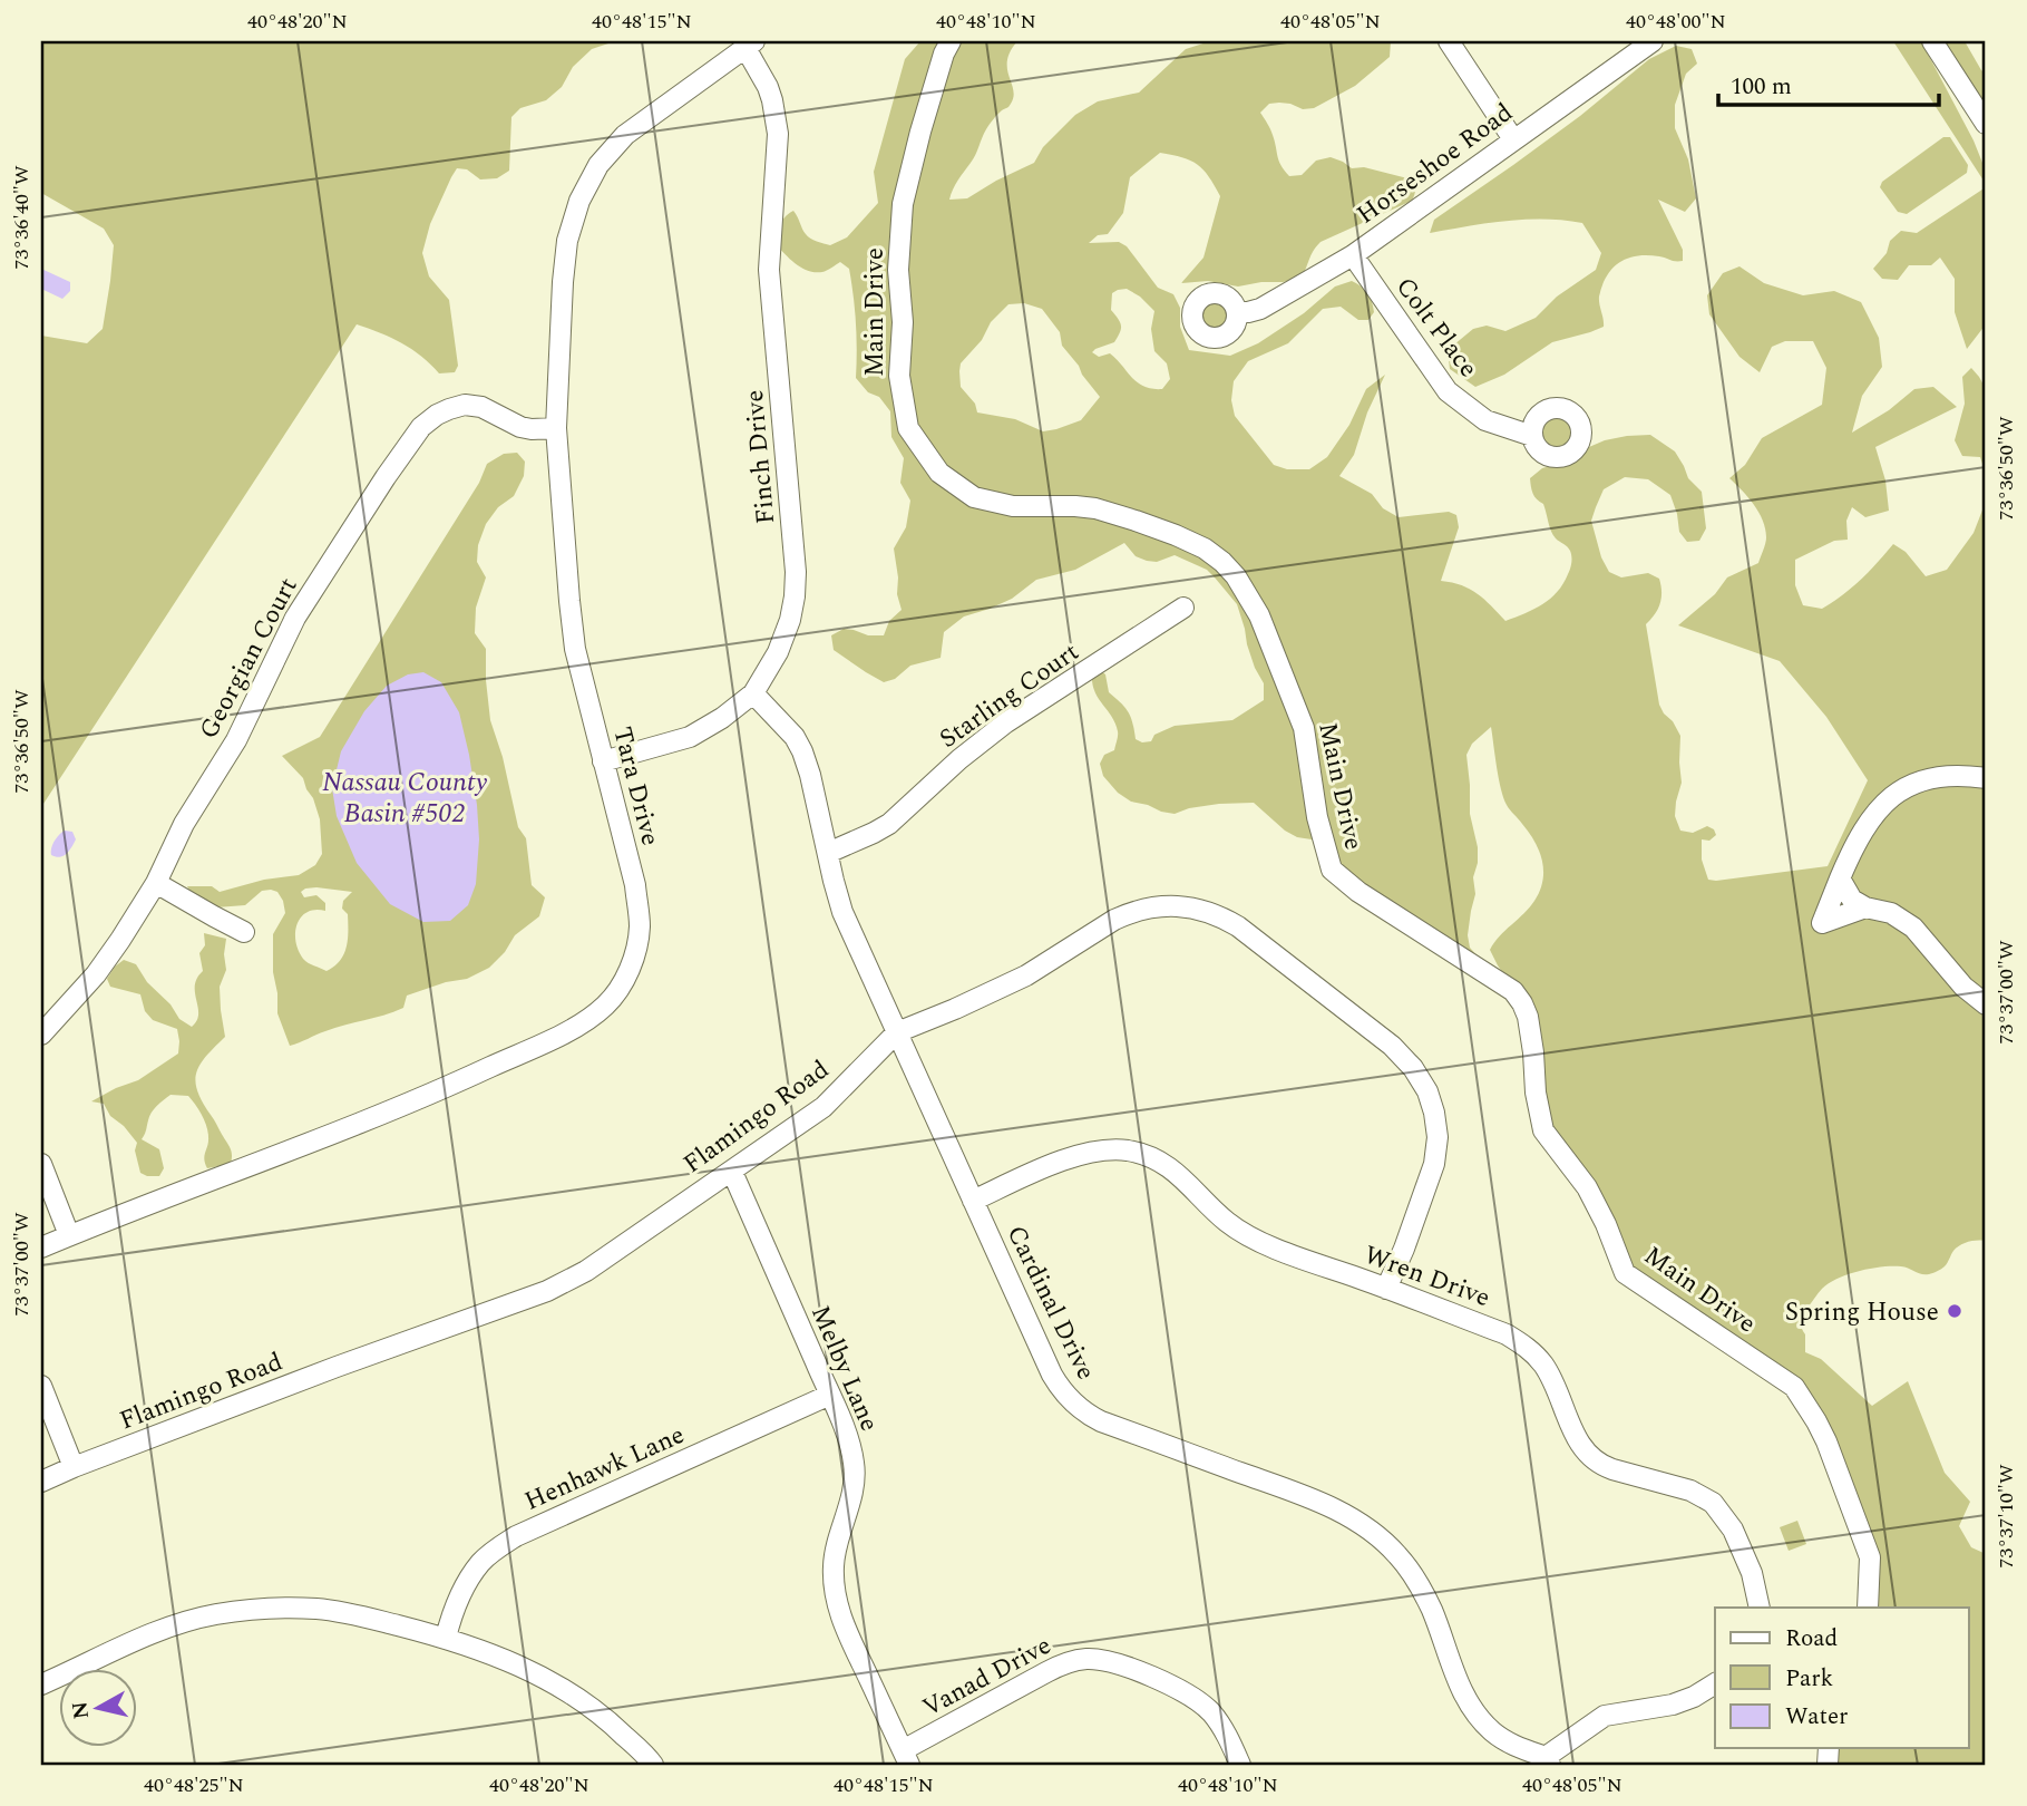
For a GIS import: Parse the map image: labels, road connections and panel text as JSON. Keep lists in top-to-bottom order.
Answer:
{
  "streets": {
    "street": [
      "Horseshoe Road",
      "Main Drive",
      "Colt Place",
      "Finch Drive",
      "Georgian Court",
      "Starling Court",
      "Tara Drive",
      "Flamingo Road",
      "Wren Drive",
      "Cardinal Drive",
      "Melby Lane",
      "Henhawk Lane",
      "Vanad Drive"
    ]
  },
  "crossings": [
    ["Horseshoe Road", "Colt Place"],
    ["Finch Drive", "Tara Drive"],
    ["Finch Drive", "Cardinal Drive"],
    ["Georgian Court", "Tara Drive"],
    ["Starling Court", "Cardinal Drive"],
    ["Flamingo Road", "Wren Drive"],
    ["Flamingo Road", "Cardinal Drive"],
    ["Flamingo Road", "Melby Lane"],
    ["Wren Drive", "Cardinal Drive"],
    ["Melby Lane", "Henhawk Lane"],
    ["Melby Lane", "Vanad Drive"]
  ],
  "water": ["Nassau County Basin #502"],
  "places": ["Spring House"],
  "legend": ["Road", "Park", "Water"],
  "scale_bar": "100 m",
  "north": "left",
  "coordinates": [
    "40°48'20\"N",
    "40°48'15\"N",
    "40°48'10\"N",
    "40°48'05\"N",
    "40°48'00\"N",
    "73°36'40\"W",
    "73°36'50\"W",
    "73°37'00\"W",
    "73°37'10\"W",
    "40°48'25\"N"
  ]
}
